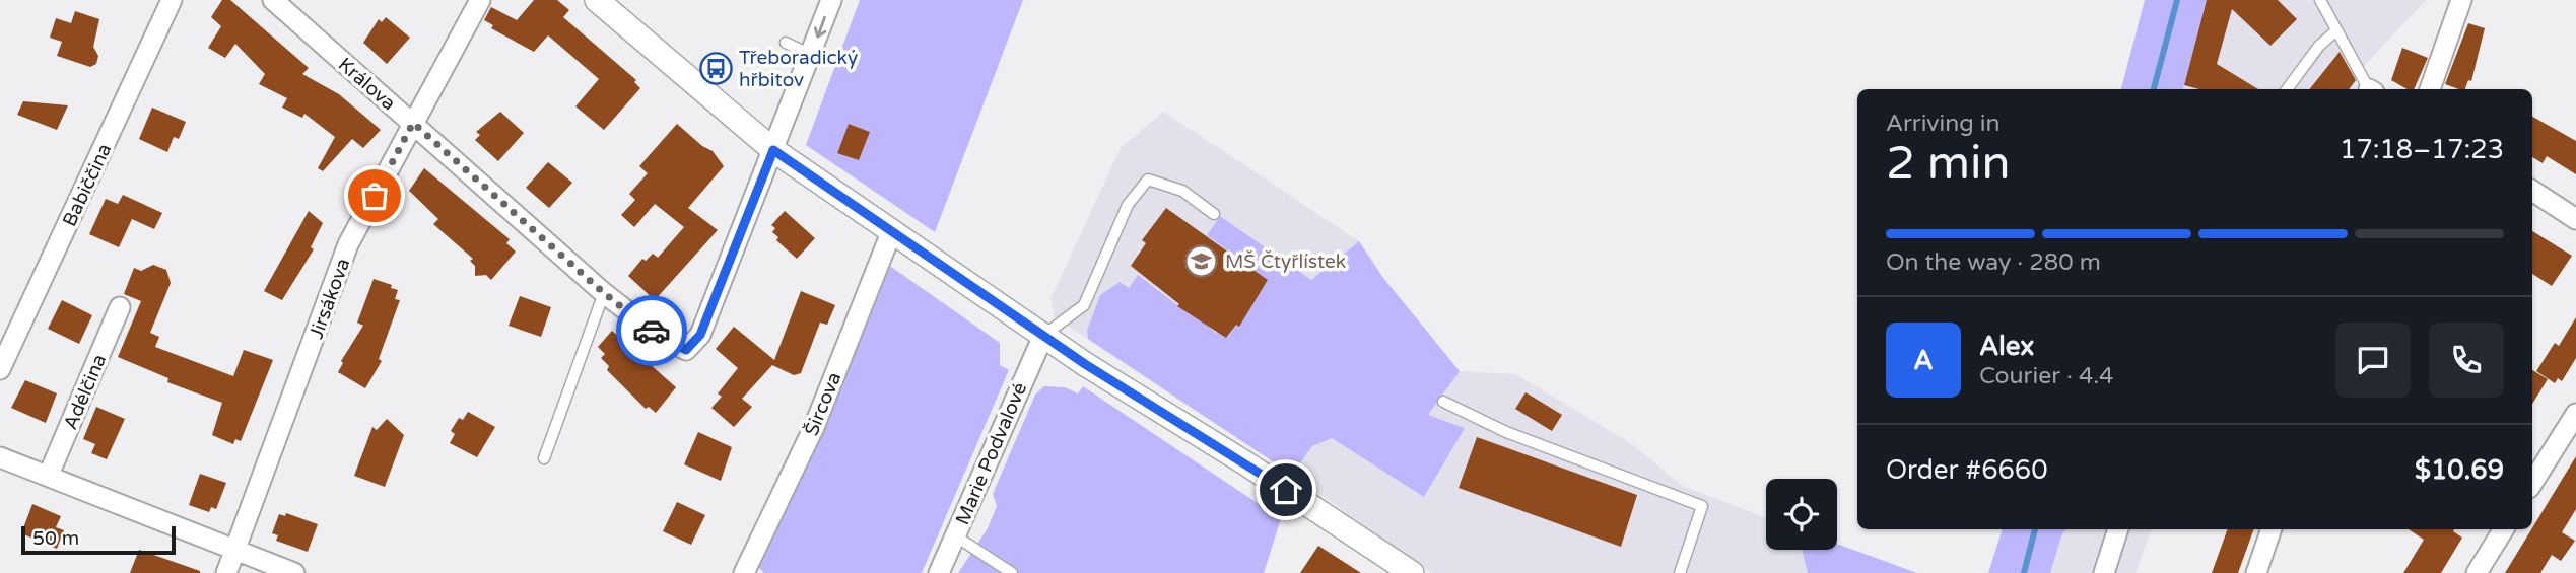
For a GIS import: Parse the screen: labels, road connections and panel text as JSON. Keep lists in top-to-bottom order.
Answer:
{
  "streets": {
    "street": [
      "Králova",
      "Babiččina",
      "Jirsákova",
      "Adélčina",
      "Šircova",
      "Marie Podvalové"
    ]
  },
  "crossings": [
    ["Králova", "Jirsákova"]
  ],
  "places": {
    "bus stop": ["Třeboradický hřbitov"],
    "school or university": ["MŠ Čtyřlístek"]
  },
  "scale_bar": "50 m",
  "page": {
    "heading": ["2 min", "Arriving in", "17:18–17:23"],
    "panel": [
      "Alex",
      "Courier · 4.4",
      "Order #6660",
      "$10.69"
    ],
    "bar": "On the way · 280 m",
    "round": "A",
    "scale": "50 m"
  }
}
